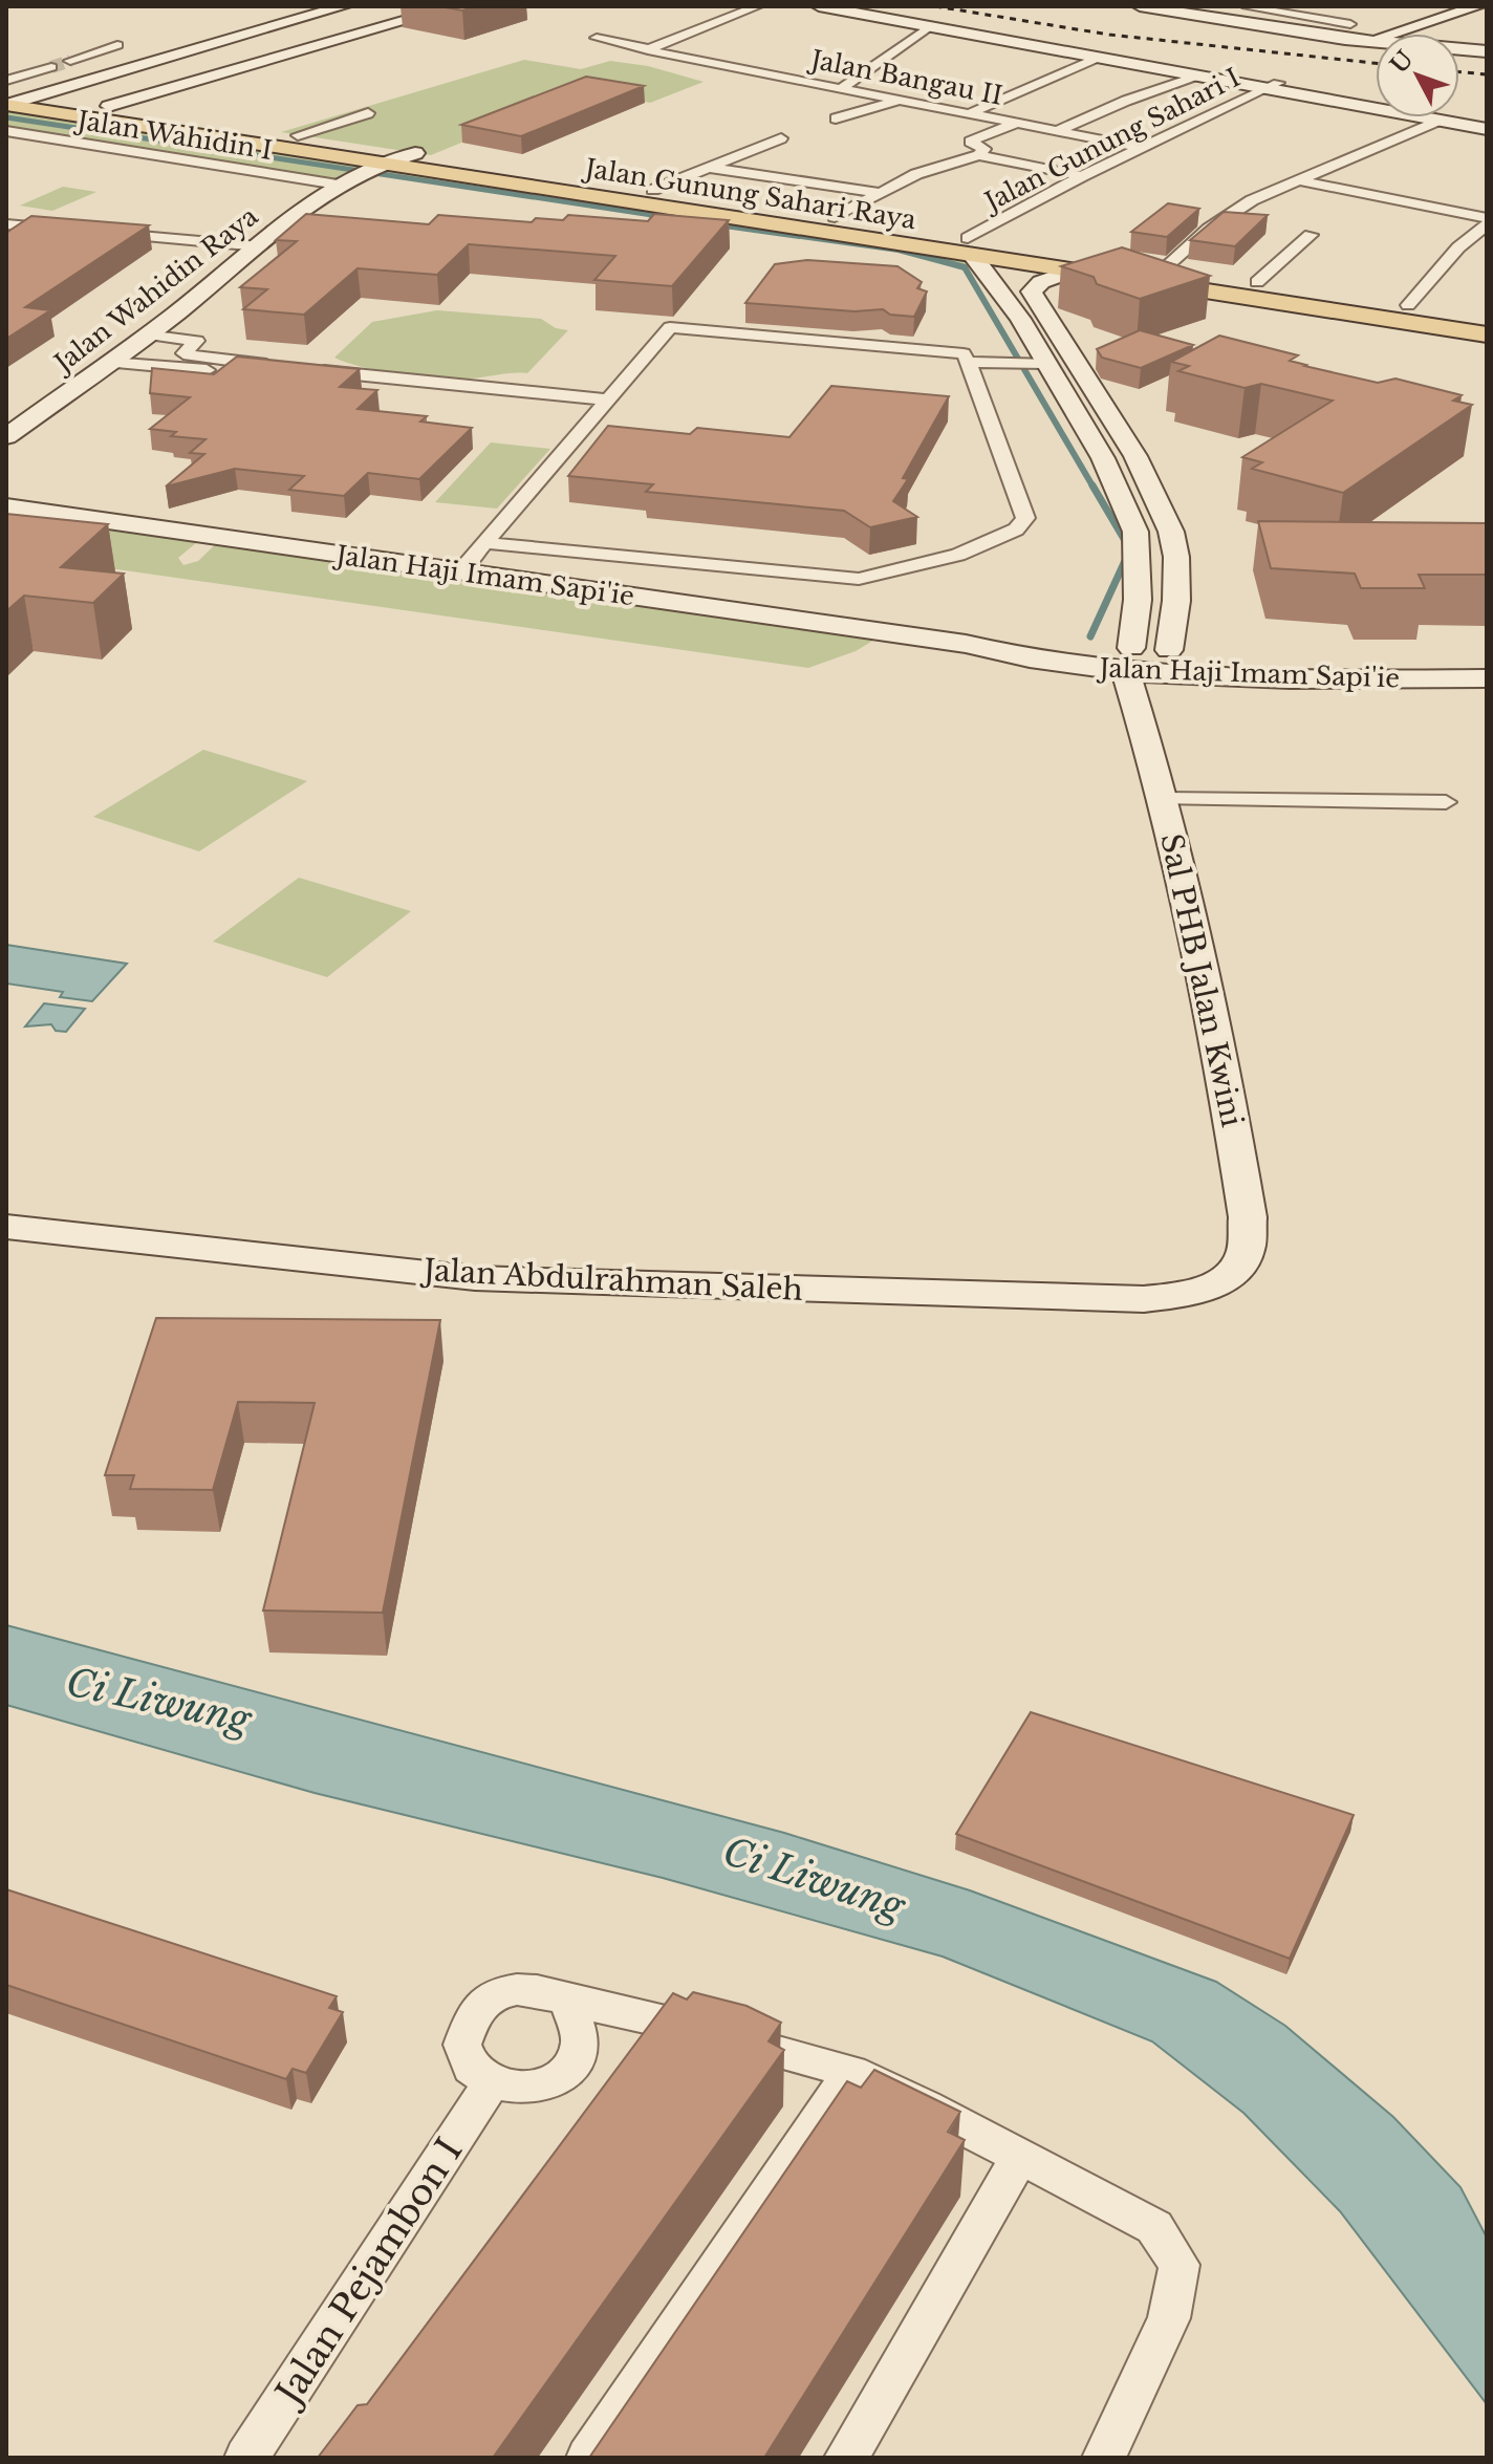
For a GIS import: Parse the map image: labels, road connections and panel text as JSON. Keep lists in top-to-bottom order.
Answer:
{
  "streets": {
    "main road": ["Jalan Gunung Sahari Raya"],
    "street": [
      "Jalan Bangau II",
      "Jalan Wahidin I",
      "Jalan Gunung Sahari I",
      "Jalan Wahidin Raya",
      "Jalan Haji Imam Sapi'ie",
      "Sal PHB Jalan Kwini",
      "Jalan Abdulrahman Saleh",
      "Jalan Pejambon I"
    ]
  },
  "crossings": [
    ["Jalan Bangau II", "Jalan Gunung Sahari I"],
    ["Jalan Wahidin I", "Jalan Wahidin Raya"],
    ["Jalan Gunung Sahari I", "Jalan Gunung Sahari Raya"],
    ["Jalan Gunung Sahari Raya", "Jalan Wahidin Raya"],
    ["Jalan Haji Imam Sapi'ie", "Sal PHB Jalan Kwini"],
    ["Sal PHB Jalan Kwini", "Jalan Abdulrahman Saleh"]
  ],
  "water": ["Ci Liwung"],
  "north": "top left"
}
